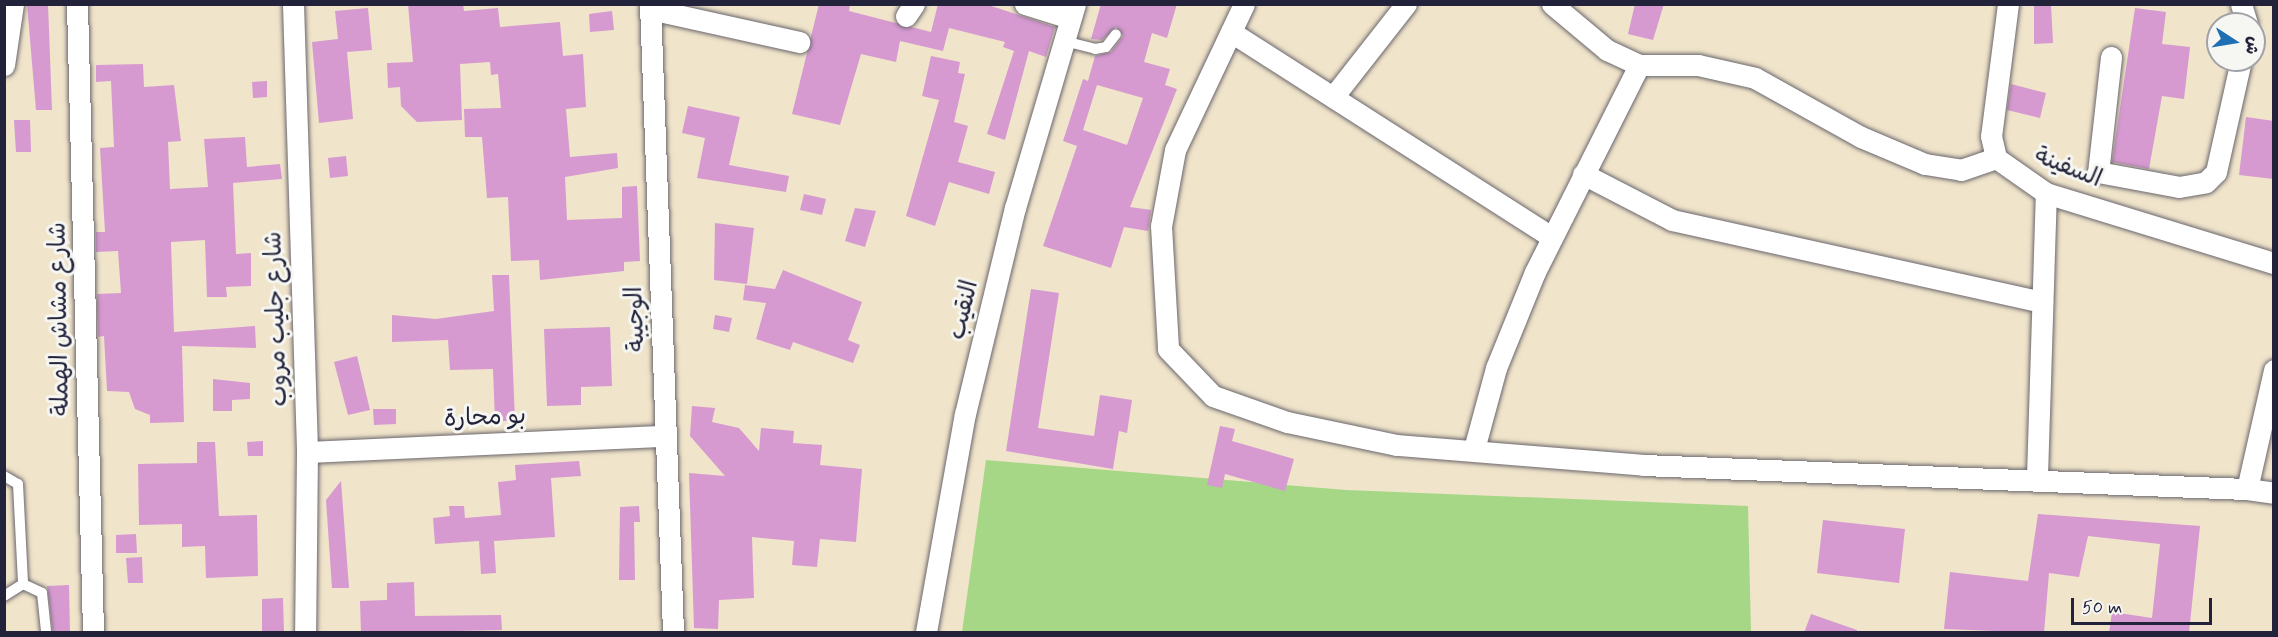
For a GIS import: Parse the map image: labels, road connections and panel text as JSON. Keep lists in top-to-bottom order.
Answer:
{
  "streets": {
    "street": [
      "السفينة",
      "النقيب",
      "شارع مشاش الهملة",
      "شارع جليب مروب",
      "الوجيبة",
      "بو محارة"
    ]
  },
  "crossings": [
    ["شارع جليب مروب", "بو محارة"],
    ["الوجيبة", "بو محارة"]
  ],
  "scale_bar": "50 m",
  "north": "right"
}
